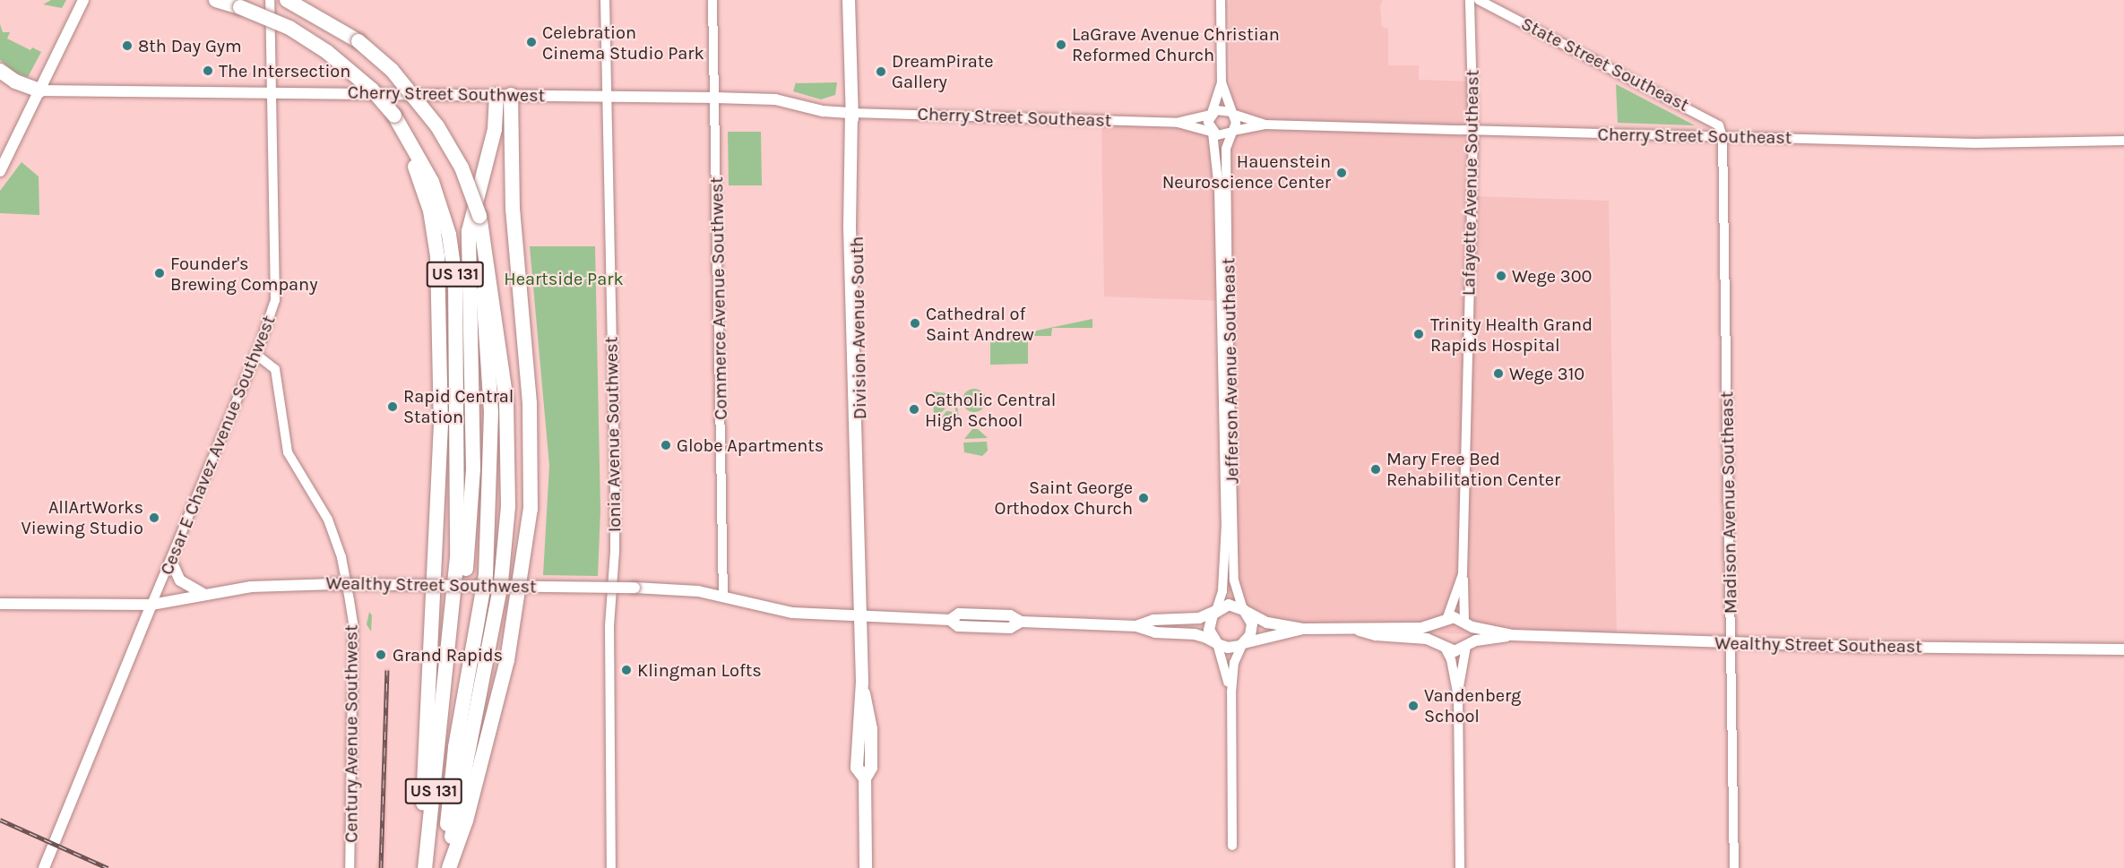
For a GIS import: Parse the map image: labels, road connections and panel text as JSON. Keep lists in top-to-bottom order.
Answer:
{
  "streets": {
    "highway": ["US 131"],
    "main road": [
      "Cherry Street Southwest",
      "Division Avenue South",
      "Cesar E Chavez Avenue Southwest",
      "Wealthy Street Southwest",
      "Wealthy Street Southeast"
    ],
    "street": [
      "State Street Southeast",
      "Cherry Street Southeast",
      "Lafayette Avenue Southeast",
      "Commerce Avenue Southwest",
      "Jefferson Avenue Southeast",
      "Ionia Avenue Southwest",
      "Madison Avenue Southeast",
      "Century Avenue Southwest"
    ]
  },
  "crossings": [
    ["State Street Southeast", "Cherry Street Southeast"],
    ["State Street Southeast", "Madison Avenue Southeast"],
    ["Cherry Street Southwest", "Cherry Street Southeast"],
    ["Cherry Street Southwest", "Commerce Avenue Southwest"],
    ["Cherry Street Southwest", "Division Avenue South"],
    ["Cherry Street Southwest", "Ionia Avenue Southwest"],
    ["Cherry Street Southwest", "Cesar E Chavez Avenue Southwest"],
    ["Cherry Street Southeast", "Lafayette Avenue Southeast"],
    ["Cherry Street Southeast", "Division Avenue South"],
    ["Cherry Street Southeast", "Jefferson Avenue Southeast"],
    ["Cherry Street Southeast", "Madison Avenue Southeast"],
    ["Lafayette Avenue Southeast", "Wealthy Street Southeast"],
    ["Commerce Avenue Southwest", "Wealthy Street Southwest"],
    ["Division Avenue South", "Wealthy Street Southwest"],
    ["Cesar E Chavez Avenue Southwest", "Wealthy Street Southwest"],
    ["Cesar E Chavez Avenue Southwest", "Century Avenue Southwest"],
    ["Madison Avenue Southeast", "Wealthy Street Southeast"]
  ],
  "parks": ["Heartside Park"],
  "places": [
    "Celebration Cinema Studio Park",
    "LaGrave Avenue Christian Reformed Church",
    "8th Day Gym",
    "The Intersection",
    "DreamPirate Gallery",
    "Hauenstein Neuroscience Center",
    "Founder's Brewing Company",
    "Wege 300",
    "Cathedral of Saint Andrew",
    "Trinity Health Grand Rapids Hospital",
    "Wege 310",
    "Rapid Central Station",
    "Catholic Central High School",
    "Globe Apartments",
    "Mary Free Bed Rehabilitation Center",
    "Saint George Orthodox Church",
    "AllArtWorks Viewing Studio",
    "Grand Rapids",
    "Klingman Lofts",
    "Vandenberg School"
  ]
}
